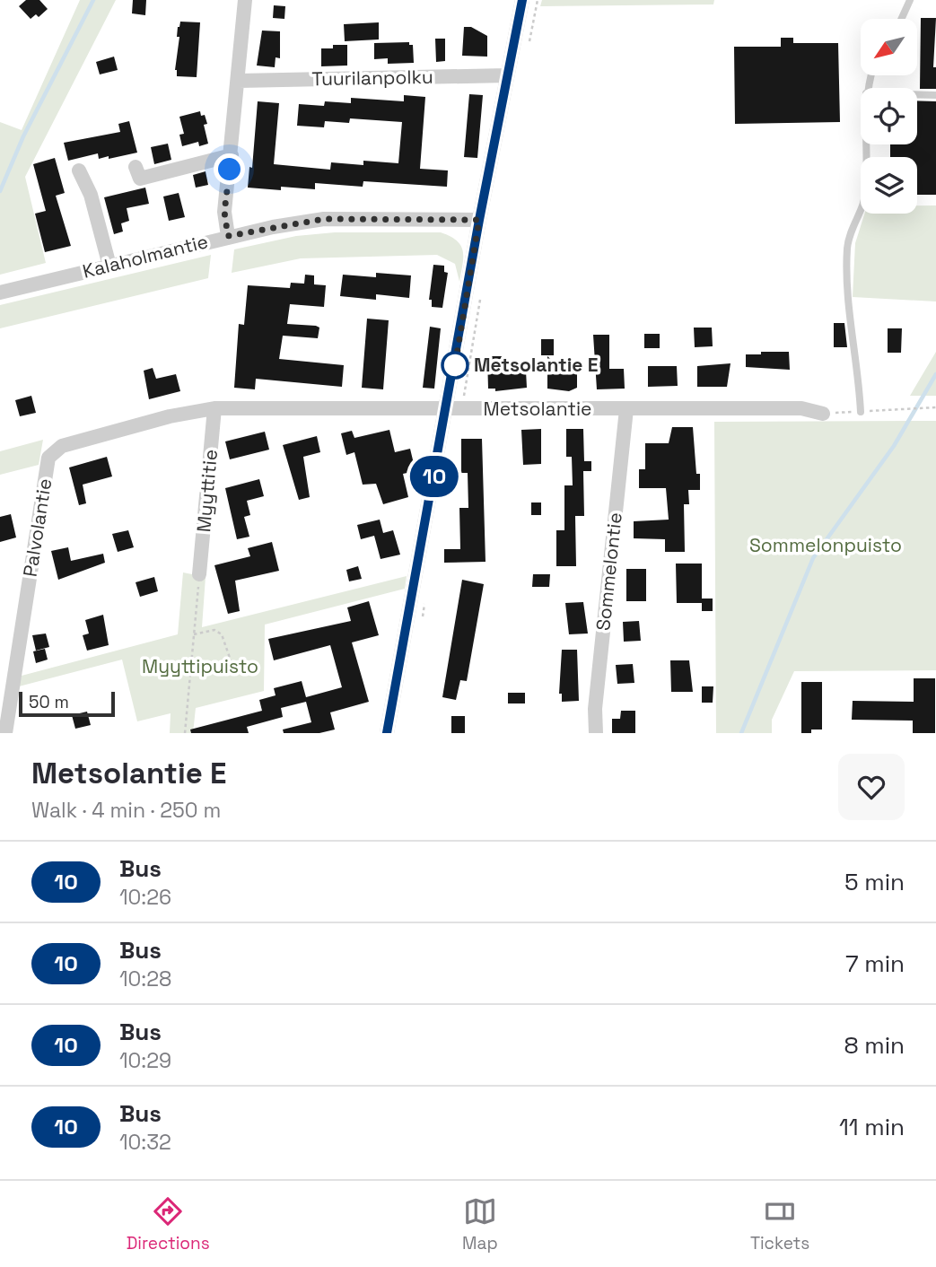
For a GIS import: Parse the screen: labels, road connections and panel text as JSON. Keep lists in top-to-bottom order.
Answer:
{
  "streets": {
    "street": [
      "Tuurilanpolku",
      "Kalaholmantie",
      "Metsolantie",
      "Myyttitie",
      "Palvolantie",
      "Sommelontie"
    ]
  },
  "crossings": [
    ["Metsolantie", "Myyttitie"],
    ["Metsolantie", "Palvolantie"],
    ["Metsolantie", "Sommelontie"],
    ["Myyttitie", "Palvolantie"]
  ],
  "parks": ["Sommelonpuisto", "Myyttipuisto"],
  "places": ["Metsolantie E"],
  "lines": ["bus line 10"],
  "scale_bar": "50 m",
  "north": "bottom left",
  "page": {
    "on_map": "10",
    "scale": "50 m",
    "heading": ["Metsolantie E", "Walk · 4 min · 250 m"],
    "list": [
      {
        "mark": "10",
        "name": "Bus",
        "note": "10:26",
        "value": "5 min"
      },
      {
        "mark": "10",
        "name": "Bus",
        "note": "10:28",
        "value": "7 min"
      },
      {
        "mark": "10",
        "name": "Bus",
        "note": "10:29",
        "value": "8 min"
      },
      {
        "mark": "10",
        "name": "Bus",
        "note": "10:32",
        "value": "11 min"
      }
    ],
    "tabs": ["Directions", "Map", "Tickets"]
  }
}
